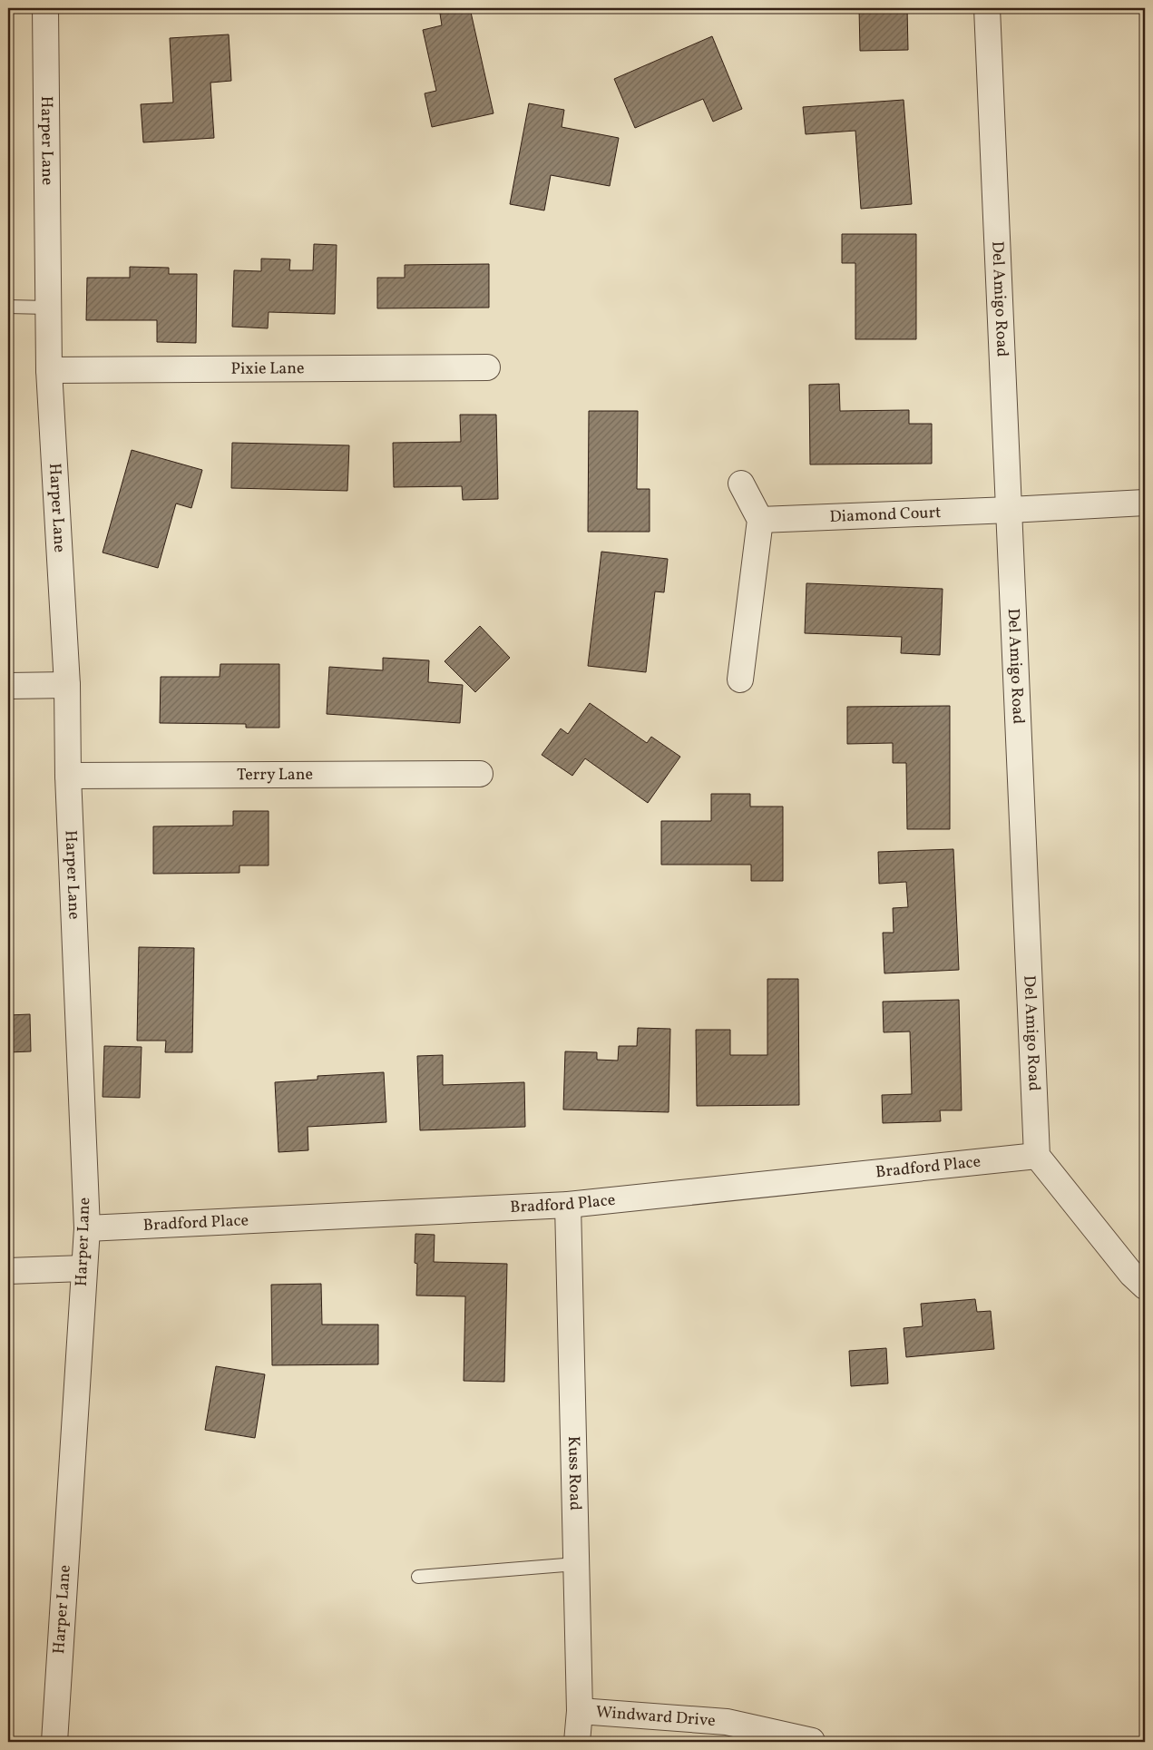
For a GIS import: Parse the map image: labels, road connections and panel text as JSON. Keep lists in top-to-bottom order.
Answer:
{
  "streets": {
    "street": [
      "Harper Lane",
      "Del Amigo Road",
      "Pixie Lane",
      "Diamond Court",
      "Terry Lane",
      "Bradford Place",
      "Kuss Road",
      "Windward Drive"
    ]
  },
  "crossings": [
    ["Harper Lane", "Pixie Lane"],
    ["Harper Lane", "Terry Lane"],
    ["Harper Lane", "Bradford Place"],
    ["Del Amigo Road", "Diamond Court"],
    ["Del Amigo Road", "Bradford Place"],
    ["Bradford Place", "Kuss Road"],
    ["Kuss Road", "Windward Drive"]
  ]
}
